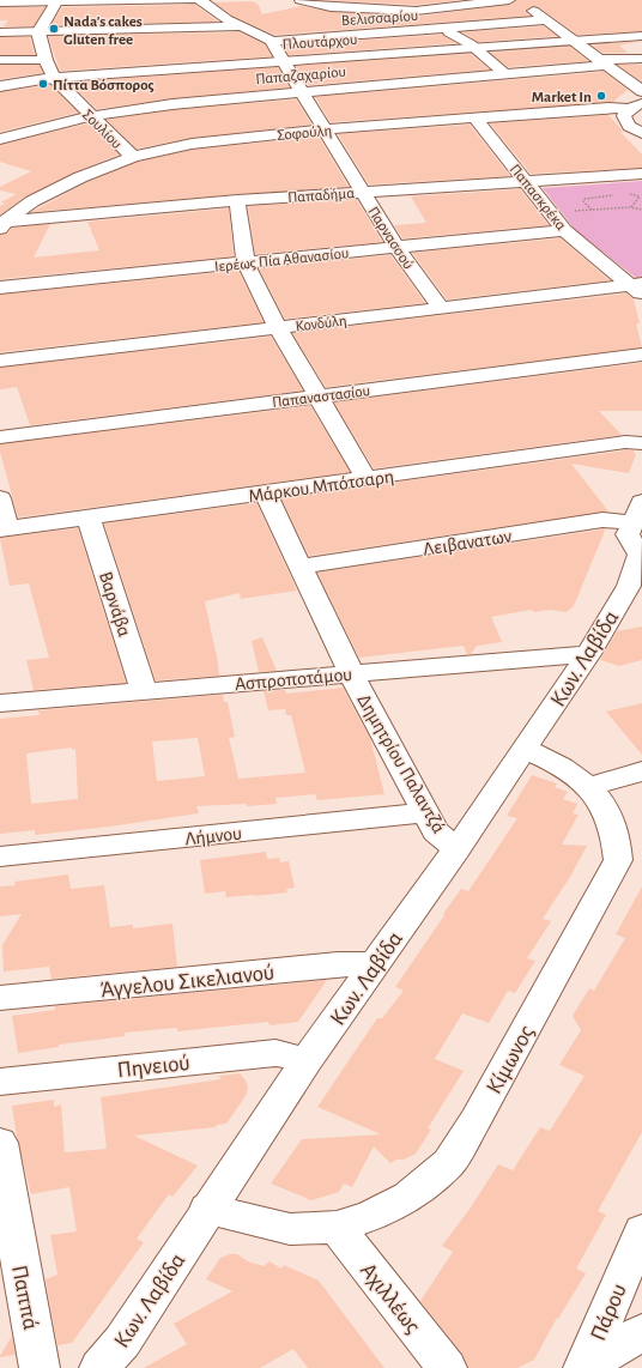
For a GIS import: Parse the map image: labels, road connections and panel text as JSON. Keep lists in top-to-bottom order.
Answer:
{
  "streets": {
    "street": [
      "Βελισσαρίου",
      "Πλουτάρχου",
      "Παπαζαχαρίου",
      "Σουλίου",
      "Σοφούλη",
      "Παπαδήμα",
      "Παπασκρέκα",
      "Παρνασσού",
      "Ιερέως Πία Αθανασίου",
      "Κονδύλη",
      "Παπαναστασίου",
      "Μάρκου Μπότσαρη",
      "Λειβανατων",
      "Βαρνάβα",
      "Κων. Λαβίδα",
      "Ασπροποτάμου",
      "Δημητρίου Παλαντζά",
      "Λήμνου",
      "Άγγελου Σικελιανού",
      "Κίμωνος",
      "Πηνειού",
      "Παππά",
      "Αχιλλέως",
      "Πάρου"
    ]
  },
  "crossings": [
    ["Βελισσαρίου", "Παρνασσού"],
    ["Πλουτάρχου", "Σουλίου"],
    ["Πλουτάρχου", "Παρνασσού"],
    ["Παπαζαχαρίου", "Σουλίου"],
    ["Παπαζαχαρίου", "Παρνασσού"],
    ["Σουλίου", "Σοφούλη"],
    ["Σοφούλη", "Παπαδήμα"],
    ["Σοφούλη", "Παπασκρέκα"],
    ["Σοφούλη", "Παρνασσού"],
    ["Παπαδήμα", "Παπασκρέκα"],
    ["Παπαδήμα", "Παρνασσού"],
    ["Παπασκρέκα", "Ιερέως Πία Αθανασίου"],
    ["Παπασκρέκα", "Κονδύλη"],
    ["Παρνασσού", "Ιερέως Πία Αθανασίου"],
    ["Παρνασσού", "Κονδύλη"],
    ["Μάρκου Μπότσαρη", "Βαρνάβα"],
    ["Μάρκου Μπότσαρη", "Δημητρίου Παλαντζά"],
    ["Λειβανατων", "Δημητρίου Παλαντζά"],
    ["Βαρνάβα", "Ασπροποτάμου"],
    ["Κων. Λαβίδα", "Ασπροποτάμου"],
    ["Κων. Λαβίδα", "Δημητρίου Παλαντζά"],
    ["Κων. Λαβίδα", "Άγγελου Σικελιανού"],
    ["Κων. Λαβίδα", "Κίμωνος"],
    ["Κων. Λαβίδα", "Πηνειού"],
    ["Ασπροποτάμου", "Δημητρίου Παλαντζά"],
    ["Δημητρίου Παλαντζά", "Λήμνου"],
    ["Κίμωνος", "Αχιλλέως"]
  ],
  "places": ["Nada's cakes Gluten free", "Πίττα Βόσπορος", "Market In"]
}
